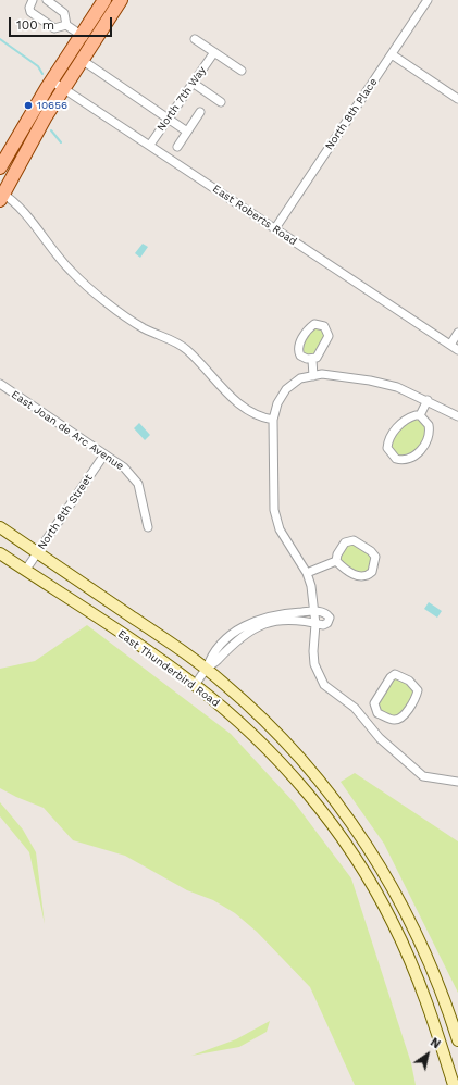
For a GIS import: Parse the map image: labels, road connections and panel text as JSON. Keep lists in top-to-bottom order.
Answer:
{
  "streets": {
    "main road": ["East Thunderbird Road"],
    "street": [
      "North 7th Way",
      "North 8th Place",
      "East Roberts Road",
      "East Joan de Arc Avenue",
      "North 8th Street"
    ]
  },
  "crossings": [
    ["North 7th Way", "East Roberts Road"],
    ["North 8th Place", "East Roberts Road"],
    ["East Joan de Arc Avenue", "North 8th Street"],
    ["North 8th Street", "East Thunderbird Road"]
  ],
  "places": ["10656"],
  "scale_bar": "100 m",
  "north": "top right"
}
